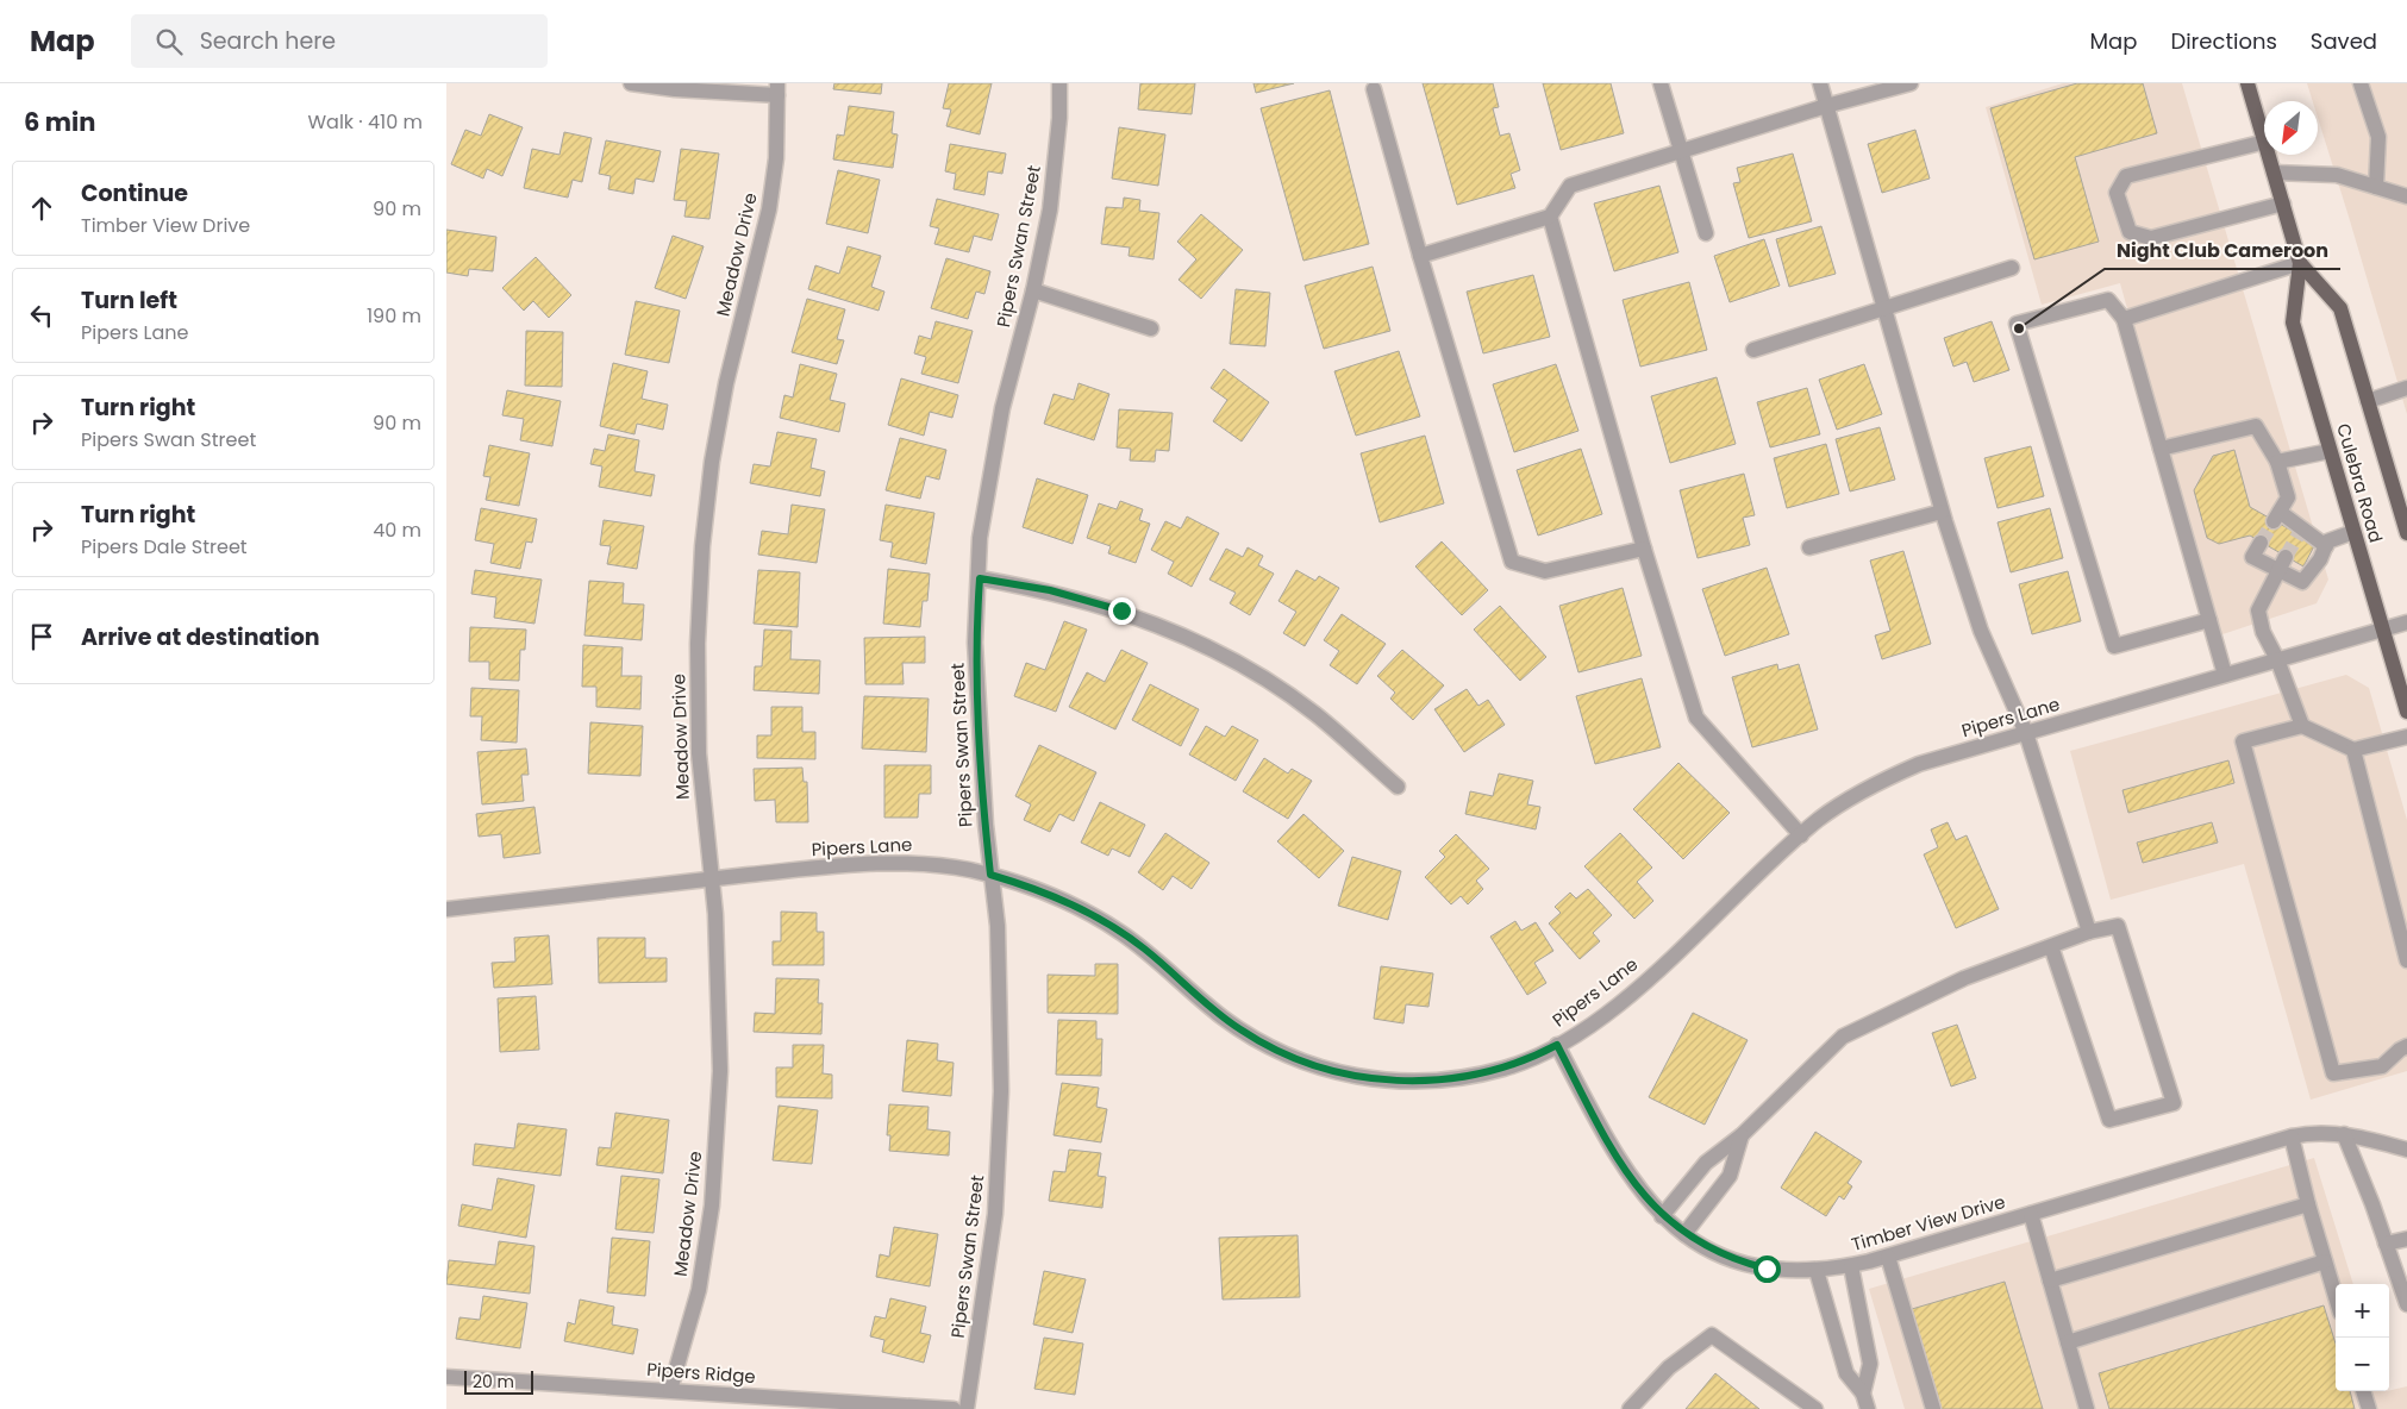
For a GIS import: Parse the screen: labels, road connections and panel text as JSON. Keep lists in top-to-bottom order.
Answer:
{
  "streets": {
    "main road": ["Culebra Road"],
    "street": [
      "Pipers Swan Street",
      "Meadow Drive",
      "Pipers Lane",
      "Timber View Drive",
      "Pipers Ridge"
    ]
  },
  "crossings": [
    ["Pipers Swan Street", "Pipers Lane"],
    ["Meadow Drive", "Pipers Lane"],
    ["Meadow Drive", "Pipers Ridge"],
    ["Culebra Road", "Pipers Lane"],
    ["Pipers Lane", "Timber View Drive"]
  ],
  "places": ["Night Club Cameroon"],
  "scale_bar": "20 m",
  "north": "bottom left",
  "page": {
    "header": "Map",
    "search": "Search here",
    "nav": ["Map", "Directions", "Saved"],
    "heading": ["6 min", "Walk · 410 m"],
    "list": [
      ["Continue", "Timber View Drive", "90 m"],
      ["Turn left", "Pipers Lane", "190 m"],
      ["Turn right", "Pipers Swan Street", "90 m"],
      ["Turn right", "Pipers Dale Street", "40 m"],
      "Arrive at destination"
    ],
    "map_buttons": ["+", "−"],
    "scale": "20 m"
  }
}
